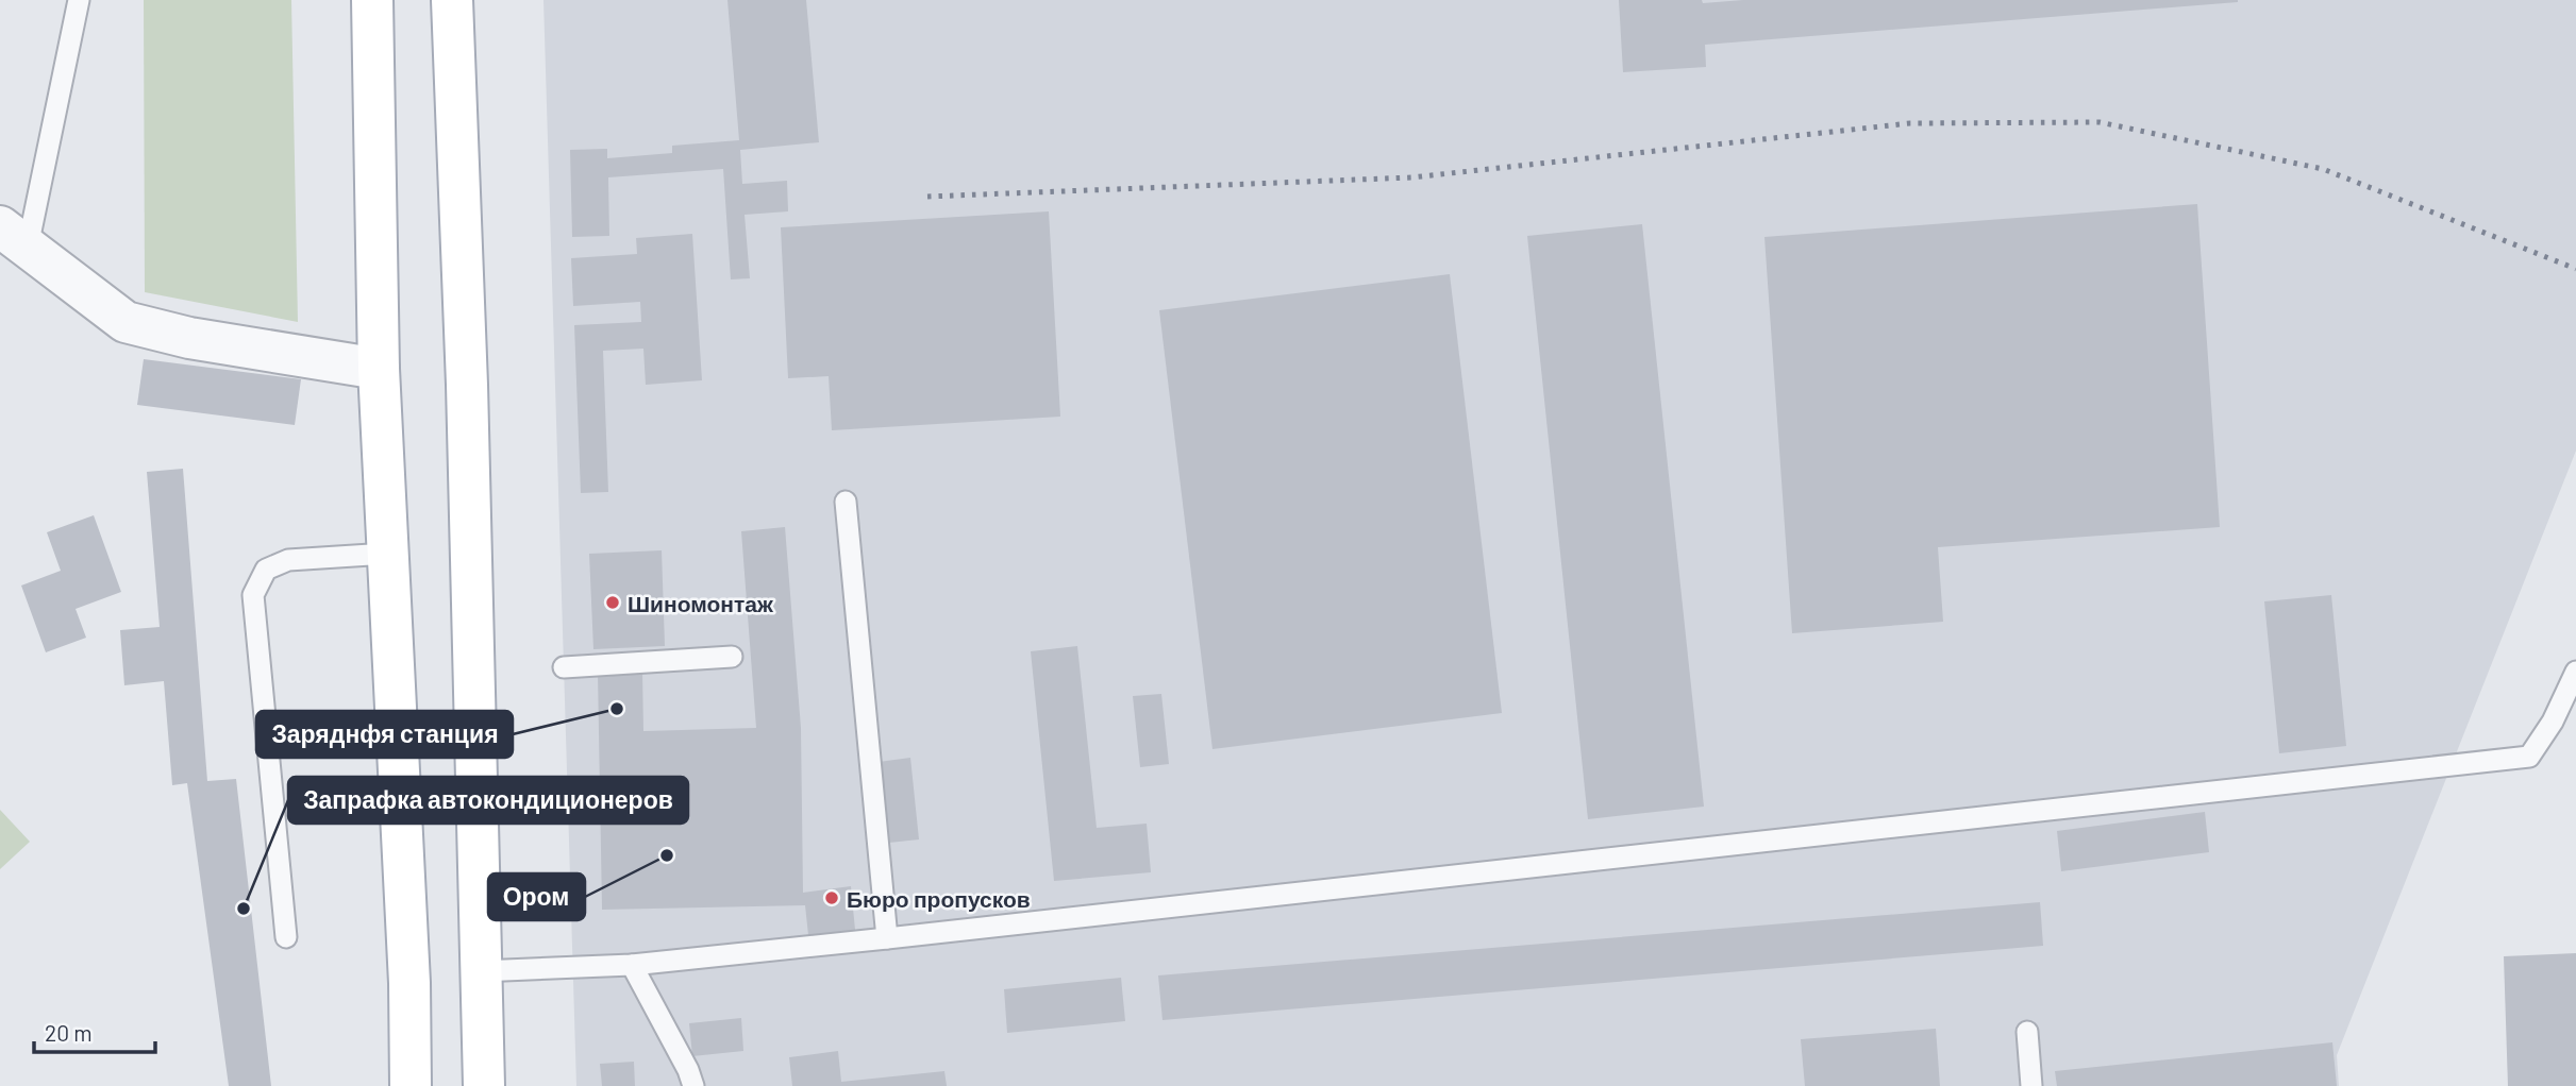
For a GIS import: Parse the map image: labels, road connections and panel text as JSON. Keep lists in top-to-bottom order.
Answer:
{
  "places": [
    "Шиномонтаж",
    "Заряднфя станция",
    "Ором",
    "Бюро пропусков",
    "Запрафка автокондиционеров"
  ],
  "scale_bar": "20 m"
}
